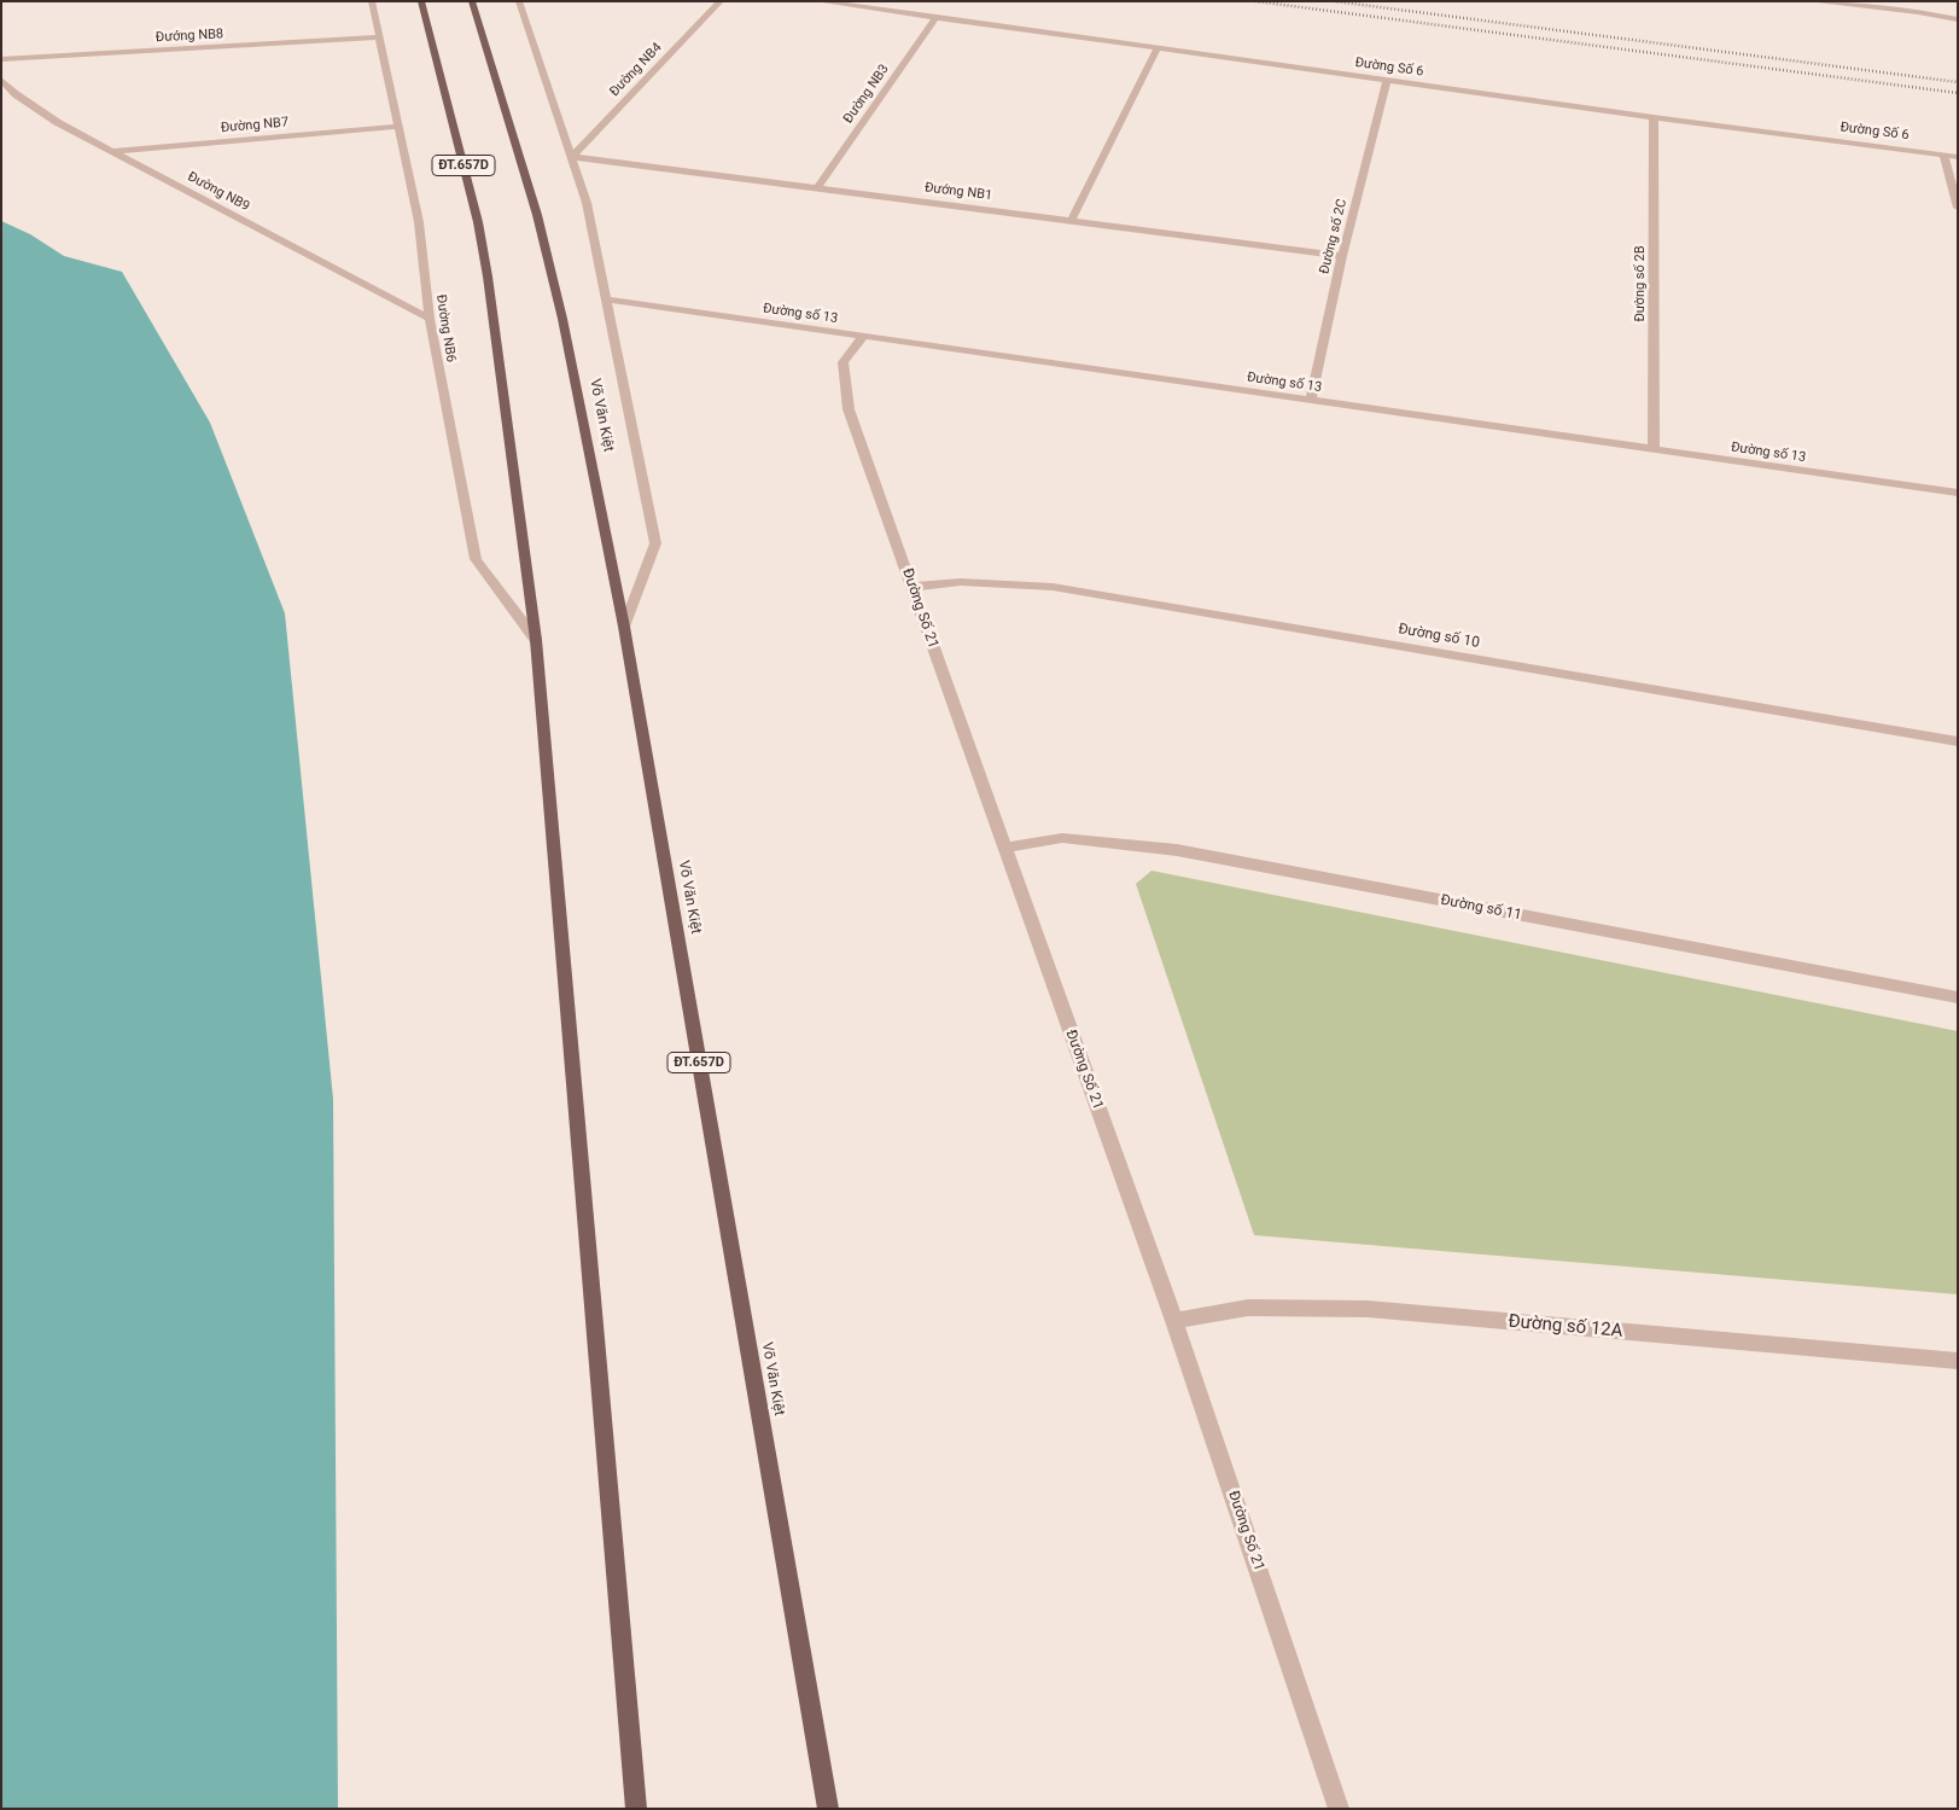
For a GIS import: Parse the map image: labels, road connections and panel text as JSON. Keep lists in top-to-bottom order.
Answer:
{
  "streets": {
    "main road": ["ĐT.657D", "Võ Văn Kiệt"],
    "street": [
      "Đướng NB8",
      "Đường Số 6",
      "Đường NB4",
      "Đường NB3",
      "Đường NB7",
      "Đường NB9",
      "Đướng NB1",
      "Đường số 2C",
      "Đường số 2B",
      "Đường số 13",
      "Đường NB6",
      "Đường Số 21",
      "Đường số 10",
      "Đường số 11",
      "Đường số 12A"
    ]
  },
  "crossings": [
    ["Đướng NB8", "Đường NB6"],
    ["Đường Số 6", "Đường NB3"],
    ["Đường Số 6", "Đường số 2C"],
    ["Đường Số 6", "Đường số 2B"],
    ["Đường NB4", "Đướng NB1"],
    ["Đường NB3", "Đướng NB1"],
    ["Đường NB7", "Đường NB9"],
    ["Đường NB7", "Đường NB6"],
    ["ĐT.657D", "Đường NB6"],
    ["Đường NB9", "Đường NB6"],
    ["Đướng NB1", "Đường số 2C"],
    ["Đường số 2C", "Đường số 13"],
    ["Đường số 2B", "Đường số 13"],
    ["Đường số 13", "Đường Số 21"],
    ["Đường Số 21", "Đường số 10"],
    ["Đường Số 21", "Đường số 11"],
    ["Đường Số 21", "Đường số 12A"]
  ]
}
